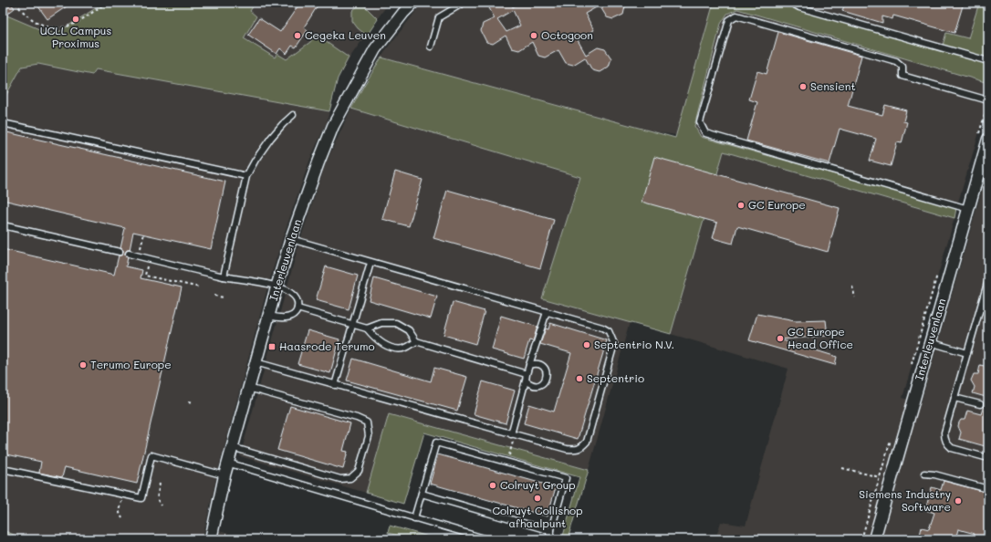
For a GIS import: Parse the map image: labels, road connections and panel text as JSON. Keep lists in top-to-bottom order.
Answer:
{
  "streets": {
    "street": ["Interleuvenlaan"]
  },
  "places": {
    "other": [
      "UCLL Campus Proximus",
      "Cegeka Leuven",
      "Octogoon",
      "Sensient",
      "GC Europe",
      "GC Europe Head Office",
      "Septentrio N.V.",
      "Terumo Europe",
      "Septentrio",
      "Colruyt Group",
      "Colruyt Collishop afhaalpunt",
      "Siemens Industry Software"
    ],
    "transit": ["Haasrode Terumo"]
  }
}
